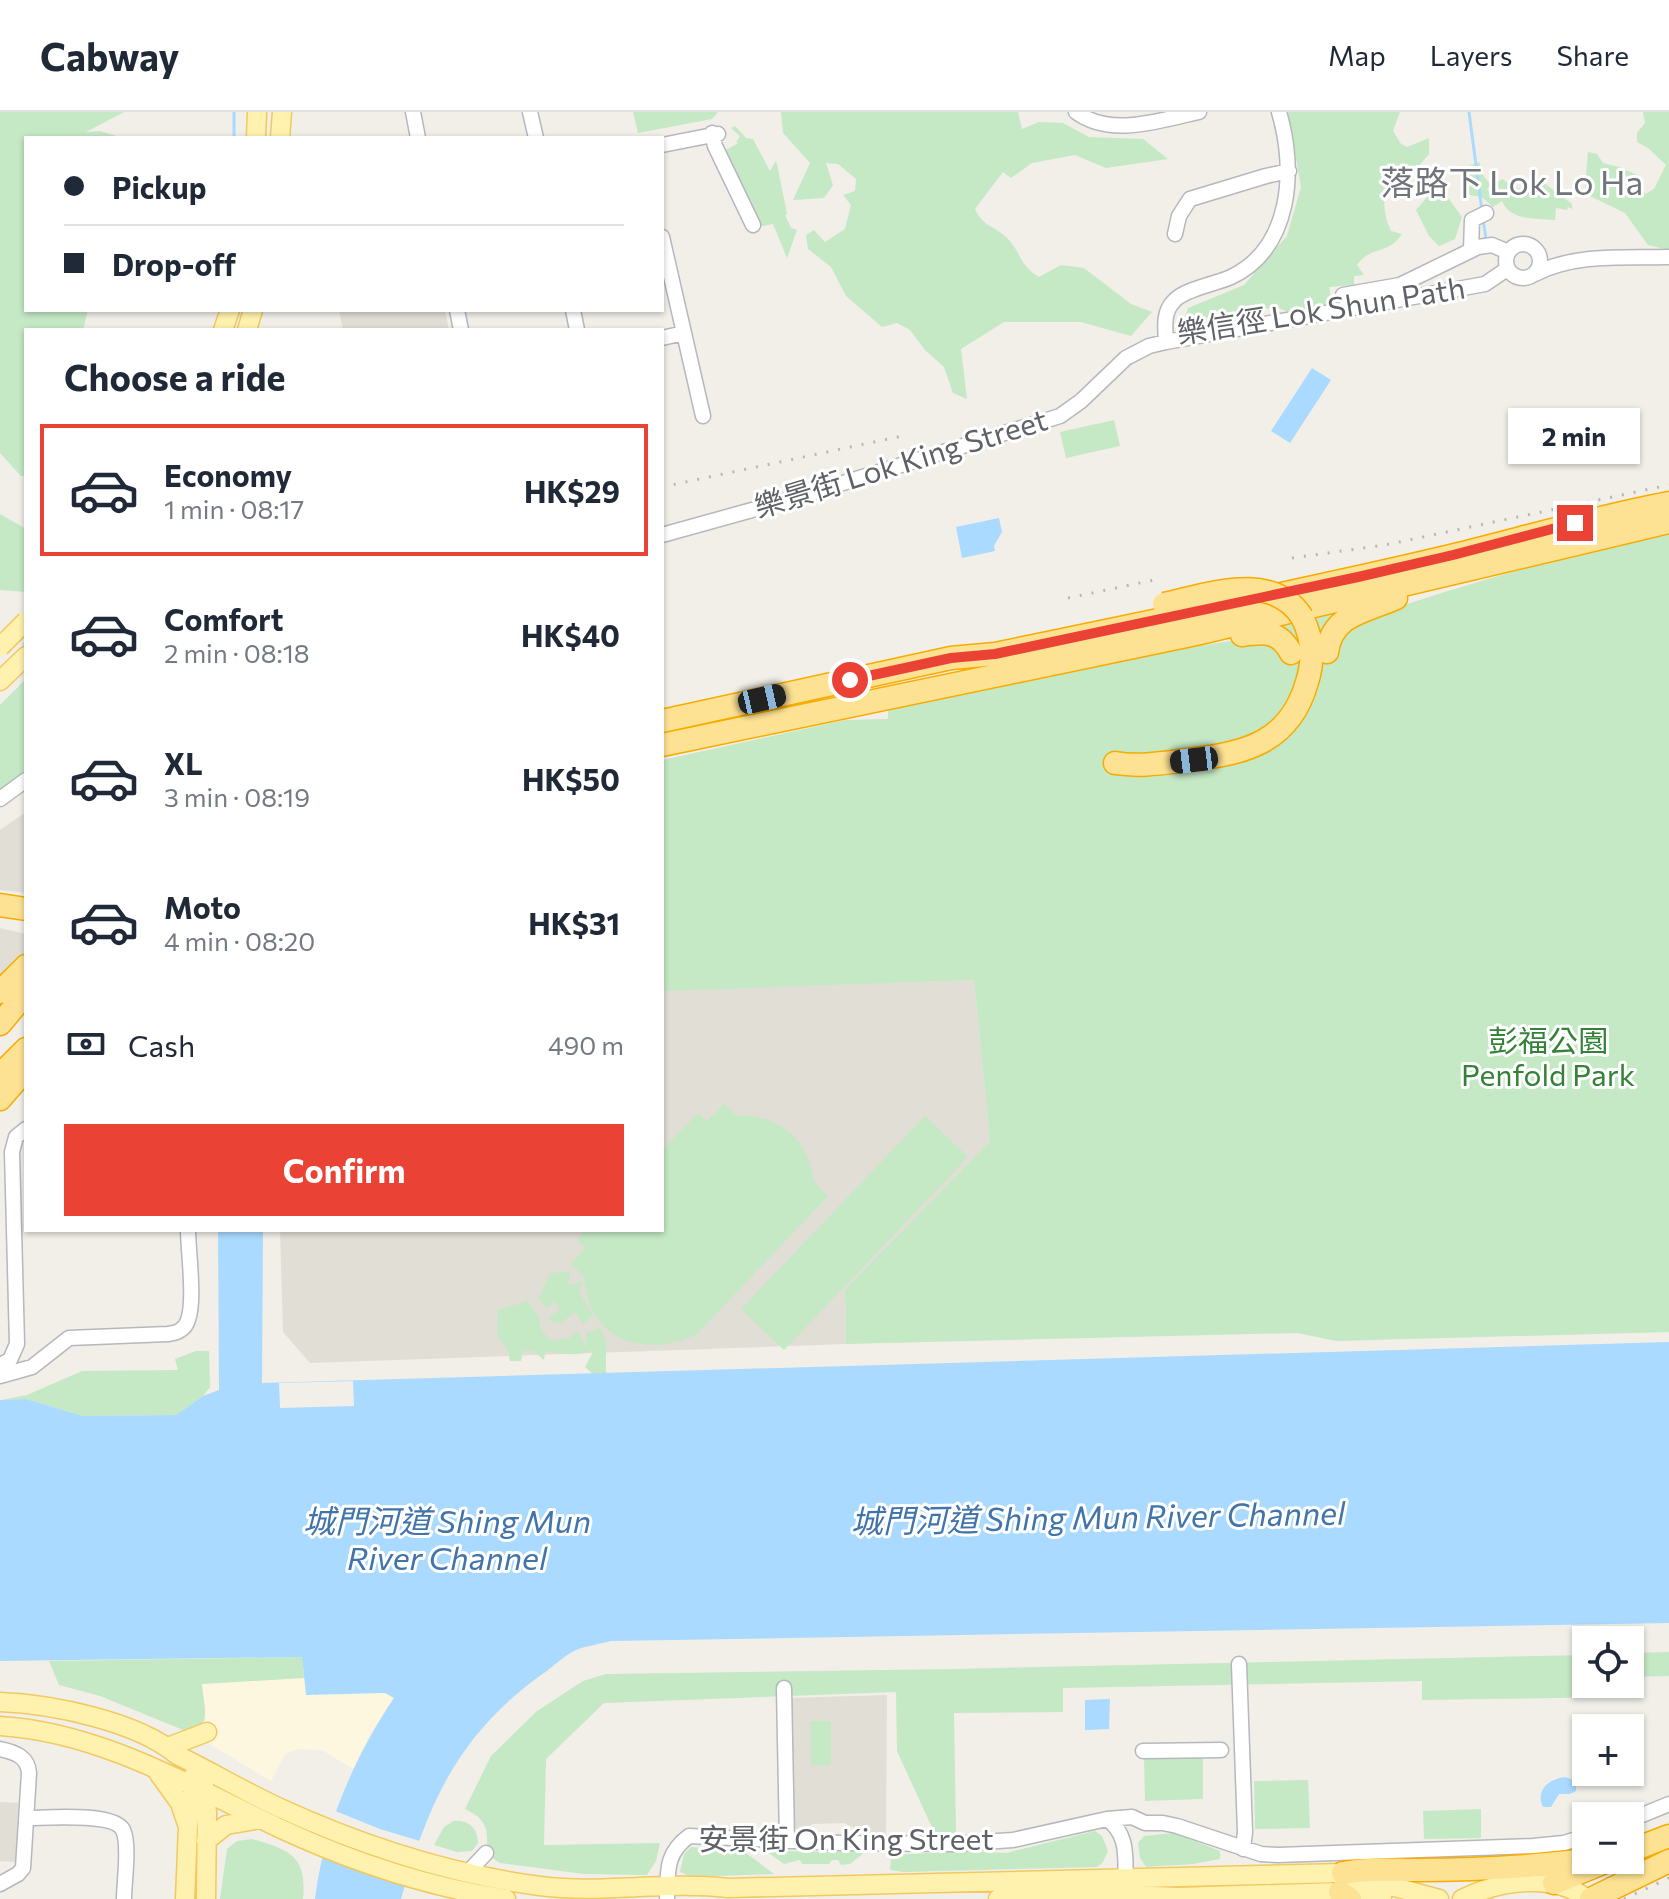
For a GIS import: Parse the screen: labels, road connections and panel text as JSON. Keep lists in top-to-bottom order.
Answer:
{
  "streets": {
    "street": ["樂信徑 Lok Shun Path", "樂景街 Lok King Street", "安景街 On King Street"]
  },
  "crossings": [
    ["樂信徑 Lok Shun Path", "樂景街 Lok King Street"]
  ],
  "districts": ["落路下 Lok Lo Ha"],
  "water": ["城門河道 Shing Mun River Channel"],
  "parks": ["彭福公園 Penfold Park"],
  "page": {
    "header": "Cabway",
    "nav": ["Map", "Layers", "Share"],
    "banner": ["Pickup", "Drop-off"],
    "heading": "Choose a ride",
    "bubble": "2 min",
    "list": [
      {
        "name": "Economy",
        "note": "1 min · 08:17",
        "value": "HK$29"
      },
      {
        "name": "Comfort",
        "note": "2 min · 08:18",
        "value": "HK$40"
      },
      {
        "name": "XL",
        "note": "3 min · 08:19",
        "value": "HK$50"
      },
      {
        "name": "Moto",
        "note": "4 min · 08:20",
        "value": "HK$31"
      }
    ],
    "pay": ["Cash", "490 m"],
    "buttons": "Confirm",
    "map_buttons": ["+", "−"]
  }
}
